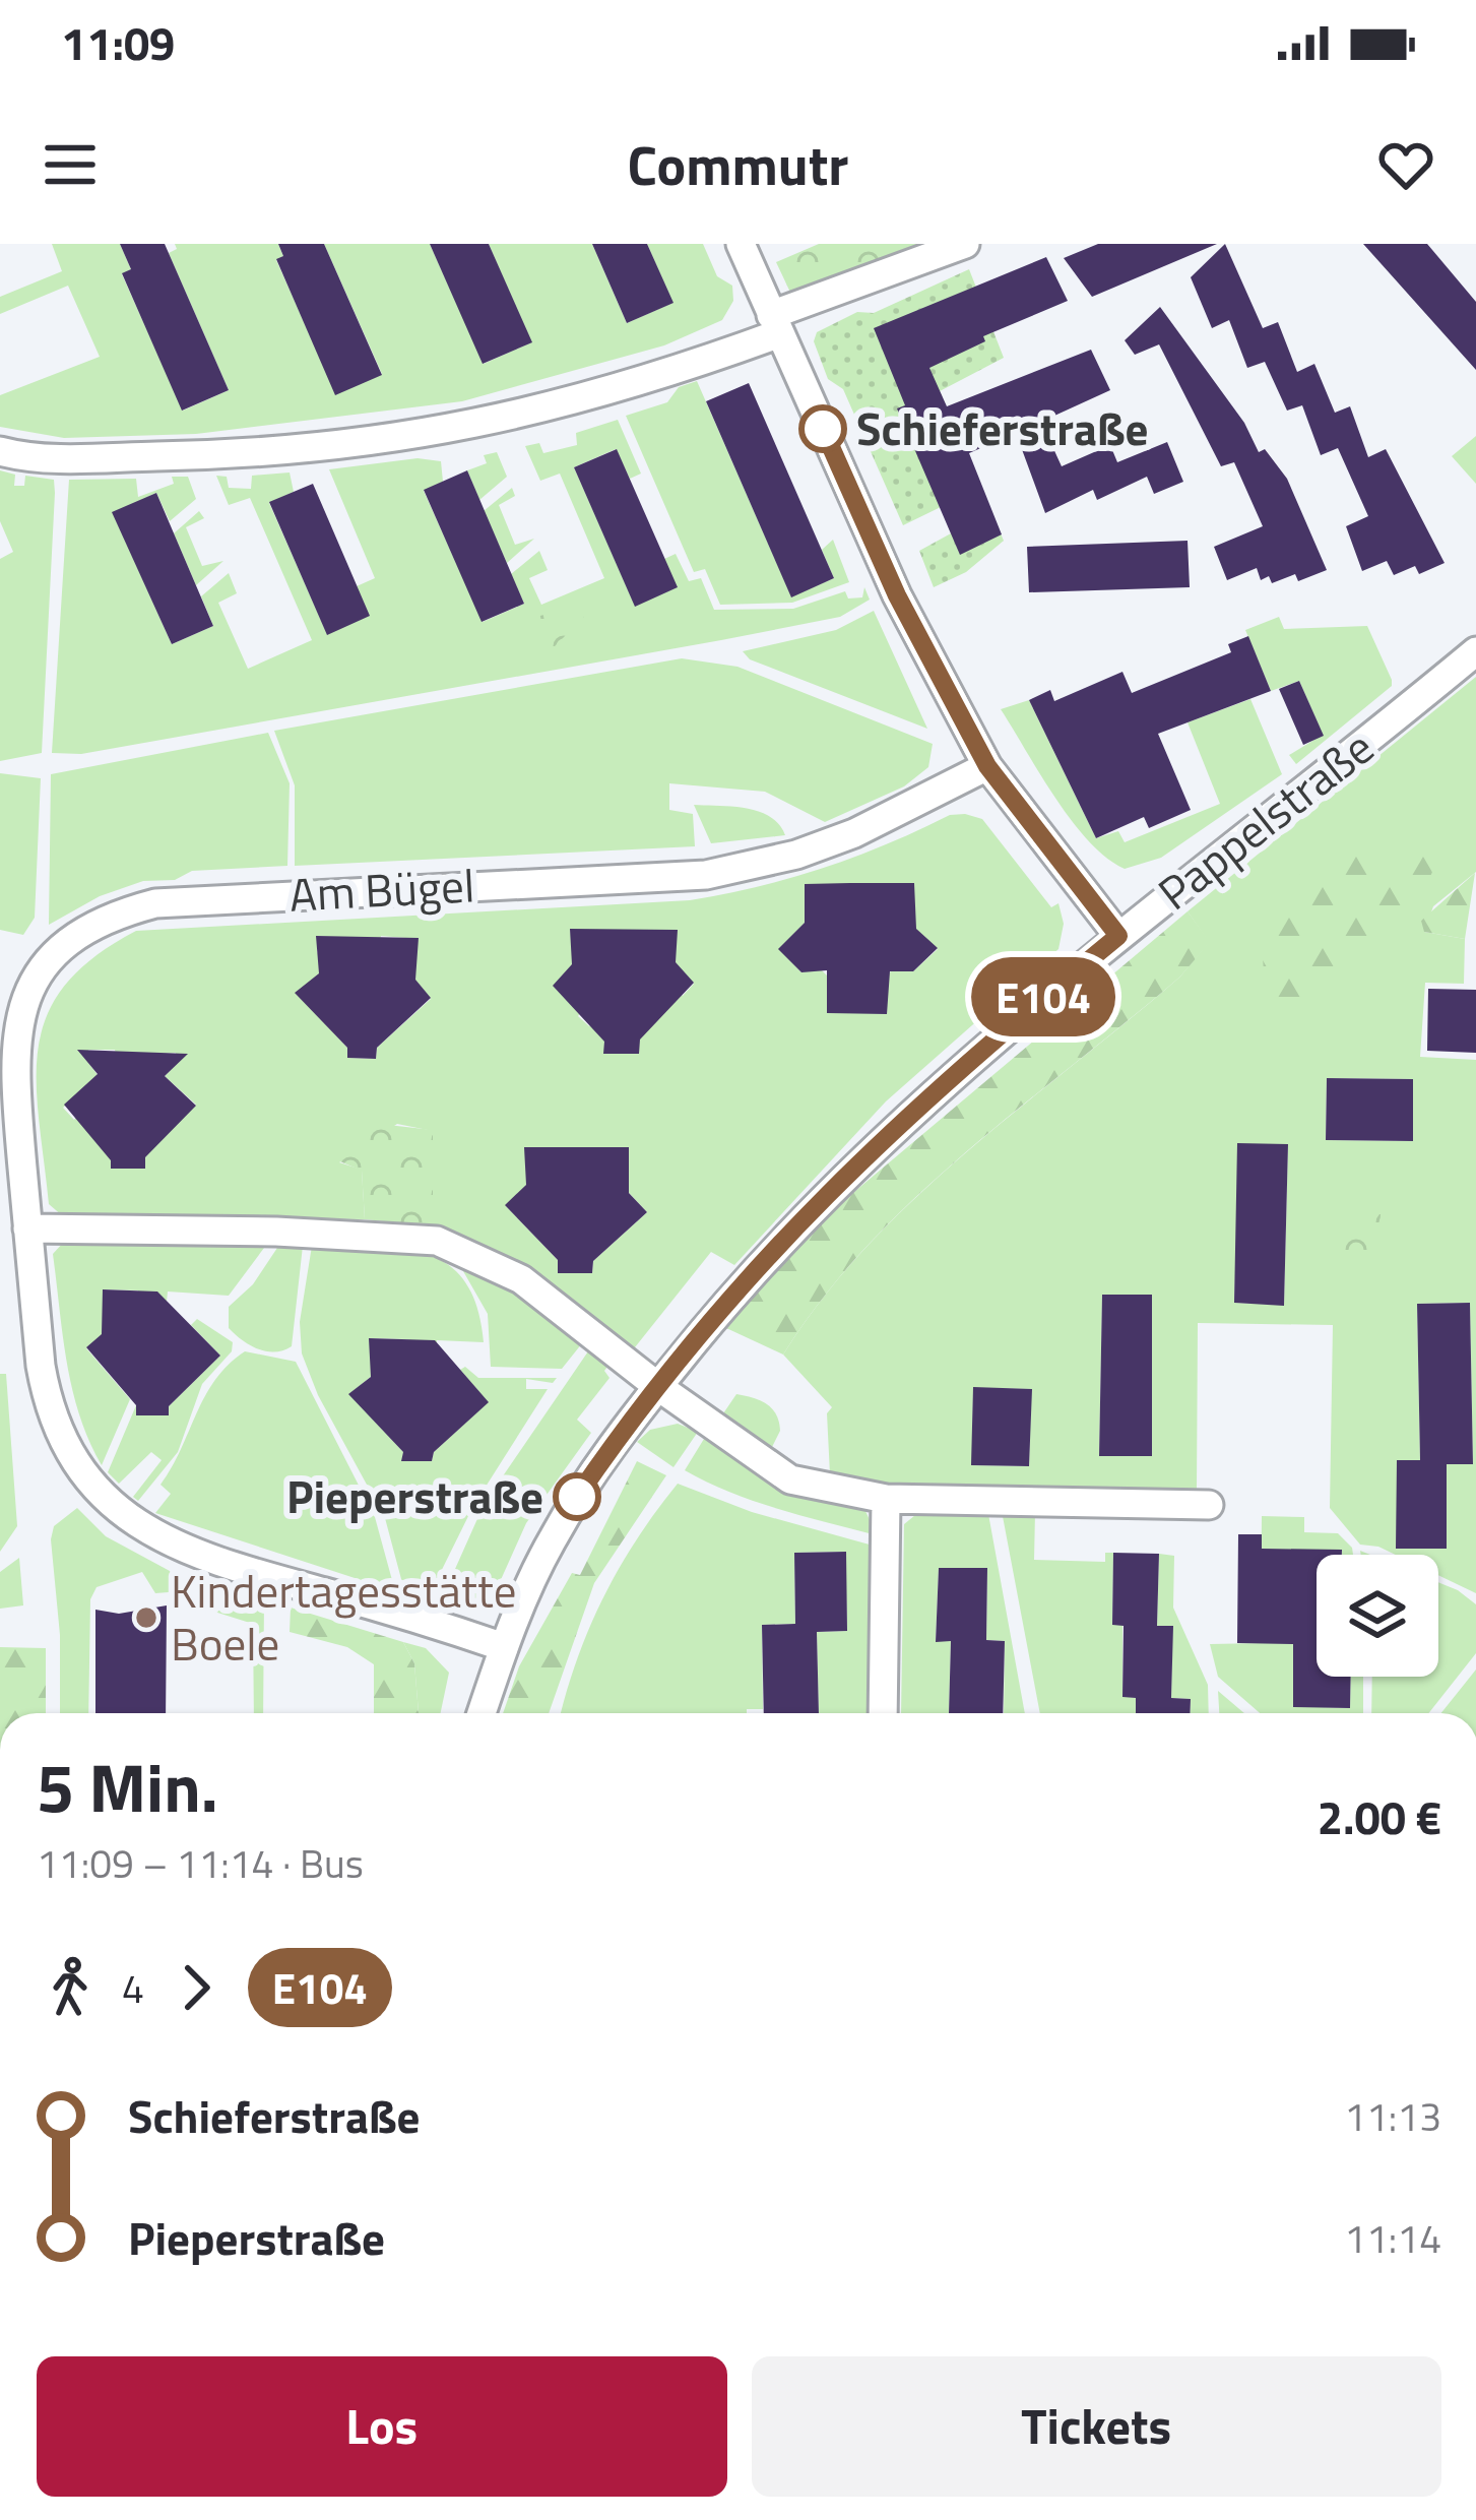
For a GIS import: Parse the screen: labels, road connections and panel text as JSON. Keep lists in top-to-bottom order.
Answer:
{
  "streets": {
    "street": ["Pappelstraße", "Am Bügel"]
  },
  "crossings": [
    ["Pappelstraße", "Am Bügel"]
  ],
  "places": ["Schieferstraße", "Pieperstraße", "Kindertagesstätte Boele"],
  "lines": ["bus line E104"],
  "page": {
    "status": "11:09",
    "header": "Commutr",
    "on_map": "E104",
    "heading": ["5 Min.", "11:09 – 11:14 · Bus", "2.00 €"],
    "legs": ["4", "E104"],
    "list": [
      {
        "name": "Schieferstraße",
        "value": "11:13"
      },
      {
        "name": "Pieperstraße",
        "value": "11:14"
      }
    ],
    "buttons": ["Los", "Tickets"]
  }
}
